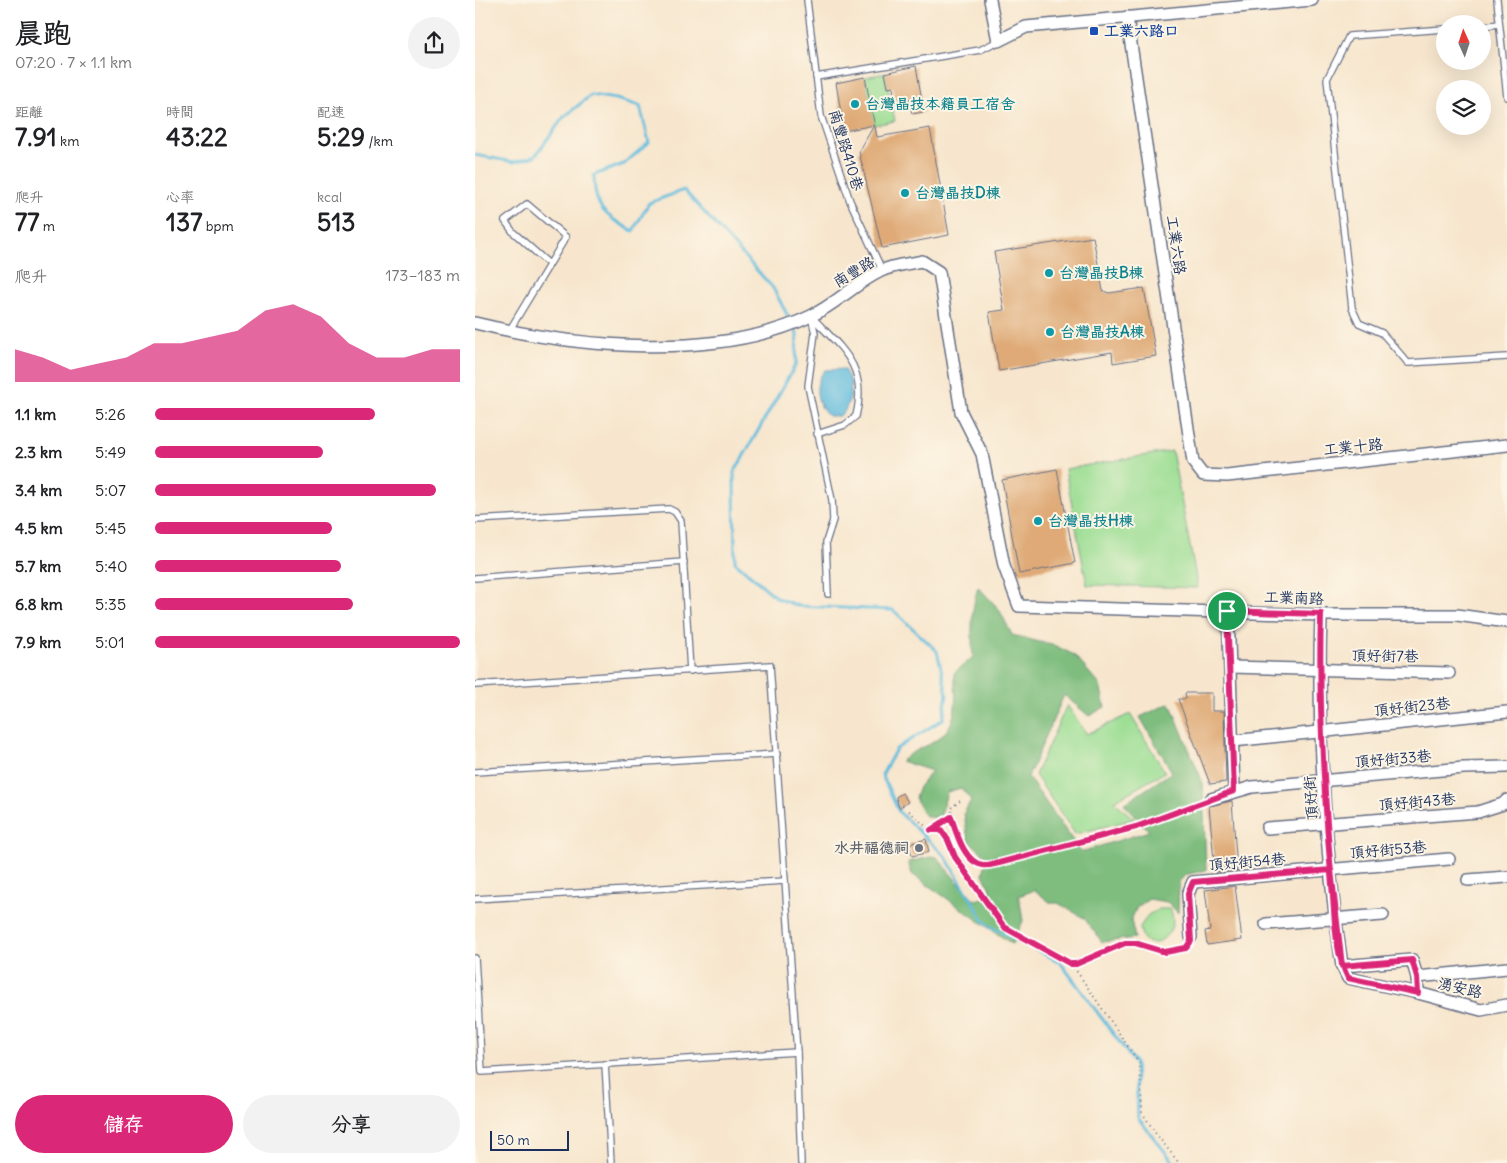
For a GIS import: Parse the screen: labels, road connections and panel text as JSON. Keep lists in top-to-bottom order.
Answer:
{
  "streets": {
    "street": [
      "工業六路",
      "南豐路",
      "工業十路",
      "工業南路",
      "頂好街7巷",
      "頂好街23巷",
      "頂好街33巷",
      "頂好街",
      "頂好街43巷",
      "頂好街53巷",
      "頂好街54巷",
      "湧安路"
    ],
    "lane": ["南豐路410巷"]
  },
  "crossings": [
    ["南豐路410巷", "南豐路"],
    ["工業六路", "工業十路"],
    ["南豐路", "工業南路"],
    ["工業南路", "頂好街"],
    ["頂好街7巷", "頂好街"],
    ["頂好街23巷", "頂好街"],
    ["頂好街33巷", "頂好街"],
    ["頂好街", "頂好街43巷"],
    ["頂好街", "頂好街53巷"],
    ["頂好街", "頂好街54巷"],
    ["頂好街", "湧安路"],
    ["頂好街53巷", "頂好街54巷"]
  ],
  "places": {
    "transit": ["工業六路口"],
    "other": [
      "台灣晶技本籍員工宿舍",
      "台灣晶技D棟",
      "台灣晶技B棟",
      "台灣晶技A棟",
      "台灣晶技H棟",
      "水井福德祠"
    ]
  },
  "scale_bar": "50 m",
  "north": "top",
  "page": {
    "heading": ["晨跑", "07:20 · 7 × 1.1 km"],
    "stats": [
      ["距離", "7.91 km"],
      ["時間", "43:22"],
      ["配速", "5:29 /km"],
      ["爬升", "77 m"],
      ["心率", "137 bpm"],
      ["kcal", "513"]
    ],
    "chart": ["爬升", "173–183 m"],
    "list": [
      {
        "name": "1.1 km",
        "note": "5:26"
      },
      {
        "name": "2.3 km",
        "note": "5:49"
      },
      {
        "name": "3.4 km",
        "note": "5:07"
      },
      {
        "name": "4.5 km",
        "note": "5:45"
      },
      {
        "name": "5.7 km",
        "note": "5:40"
      },
      {
        "name": "6.8 km",
        "note": "5:35"
      },
      {
        "name": "7.9 km",
        "note": "5:01"
      }
    ],
    "buttons": ["儲存", "分享"],
    "scale": "50 m"
  }
}
